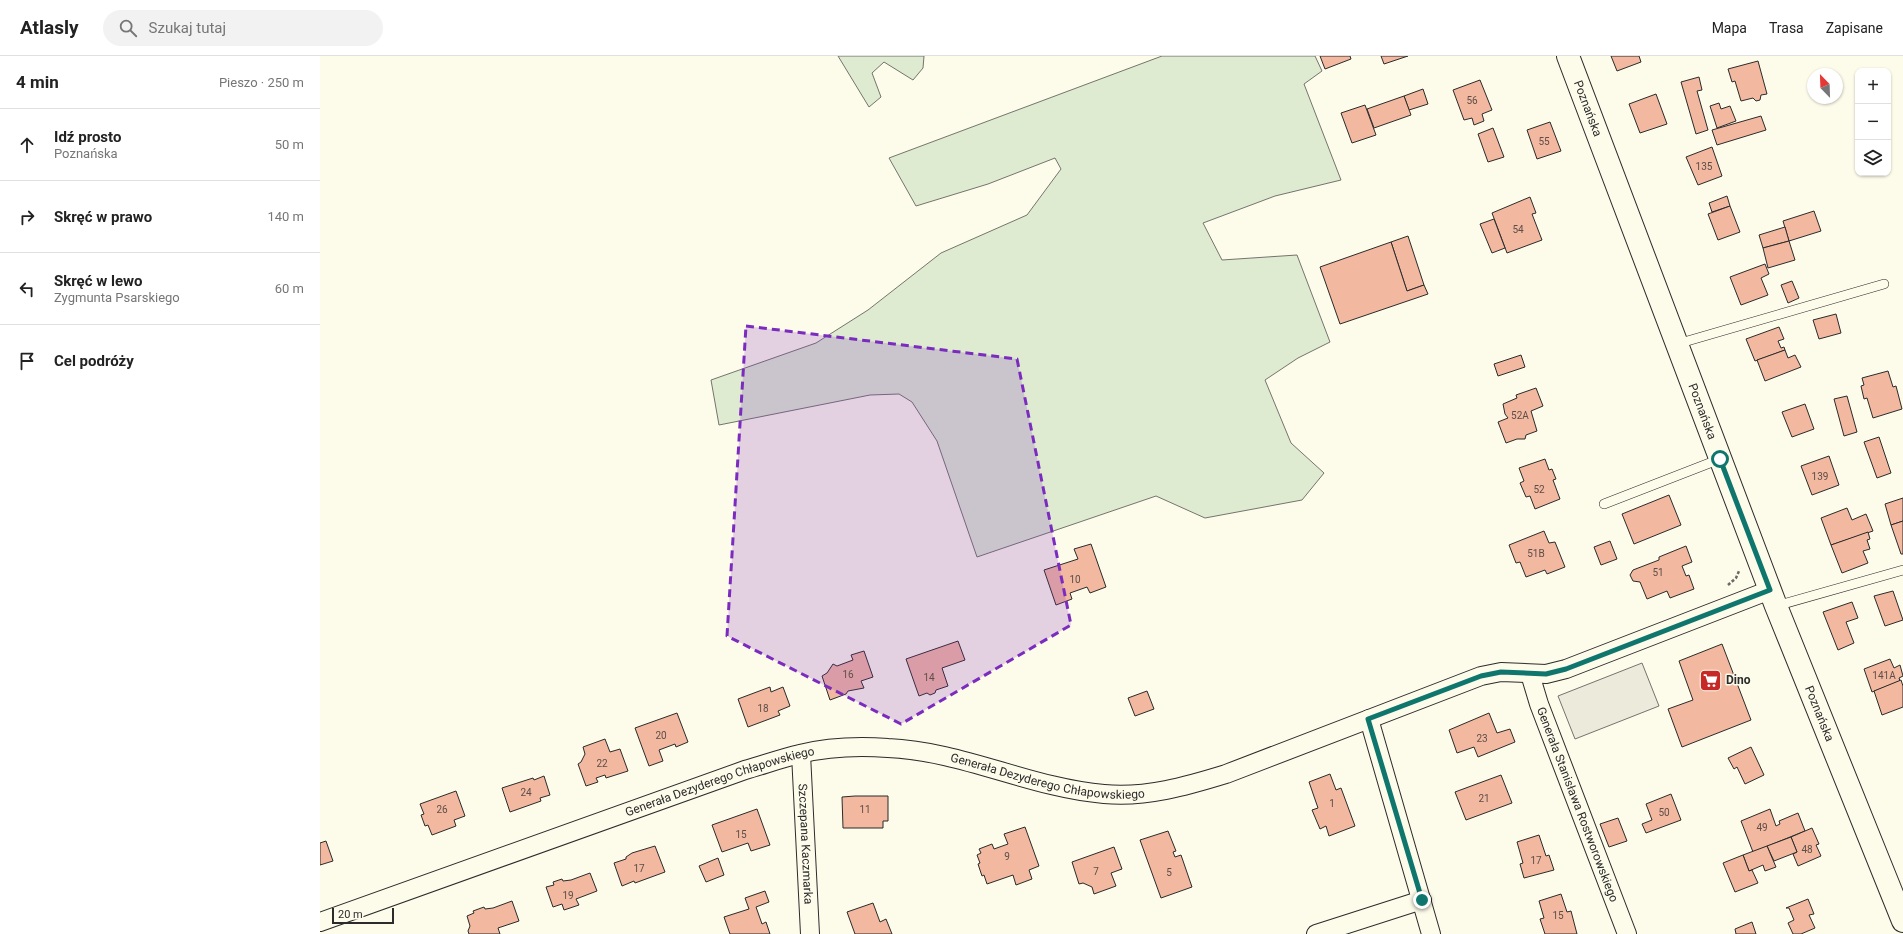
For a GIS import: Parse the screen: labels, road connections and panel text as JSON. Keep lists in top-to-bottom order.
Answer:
{
  "streets": {
    "street": [
      "Poznańska",
      "Generała Dezyderego Chłapowskiego",
      "Generała Stanisława Rostworowskiego",
      "Szczepana Kaczmarka"
    ]
  },
  "crossings": [
    ["Poznańska", "Generała Dezyderego Chłapowskiego"],
    ["Generała Dezyderego Chłapowskiego", "Generała Stanisława Rostworowskiego"],
    ["Generała Dezyderego Chłapowskiego", "Szczepana Kaczmarka"]
  ],
  "places": {
    "supermarket": ["Dino"]
  },
  "house_numbers": [
    "56",
    "55",
    "135",
    "54",
    "52A",
    "139",
    "52",
    "51B",
    "51",
    "10",
    "16",
    "141A",
    "14",
    "18",
    "20",
    "23",
    "22",
    "24",
    "21",
    "1",
    "26",
    "11",
    "50",
    "49",
    "15",
    "48",
    "9",
    "17",
    "17",
    "7",
    "5",
    "19",
    "15"
  ],
  "scale_bar": "20 m",
  "north": "top left",
  "page": {
    "header": "Atlasly",
    "search": "Szukaj tutaj",
    "nav": ["Mapa", "Trasa", "Zapisane"],
    "heading": ["4 min", "Pieszo · 250 m"],
    "map_buttons": ["+", "−"],
    "list": [
      ["Idź prosto", "Poznańska", "50 m"],
      ["Skręć w prawo", "140 m"],
      ["Skręć w lewo", "Zygmunta Psarskiego", "60 m"],
      "Cel podróży"
    ],
    "scale": "20 m"
  }
}
